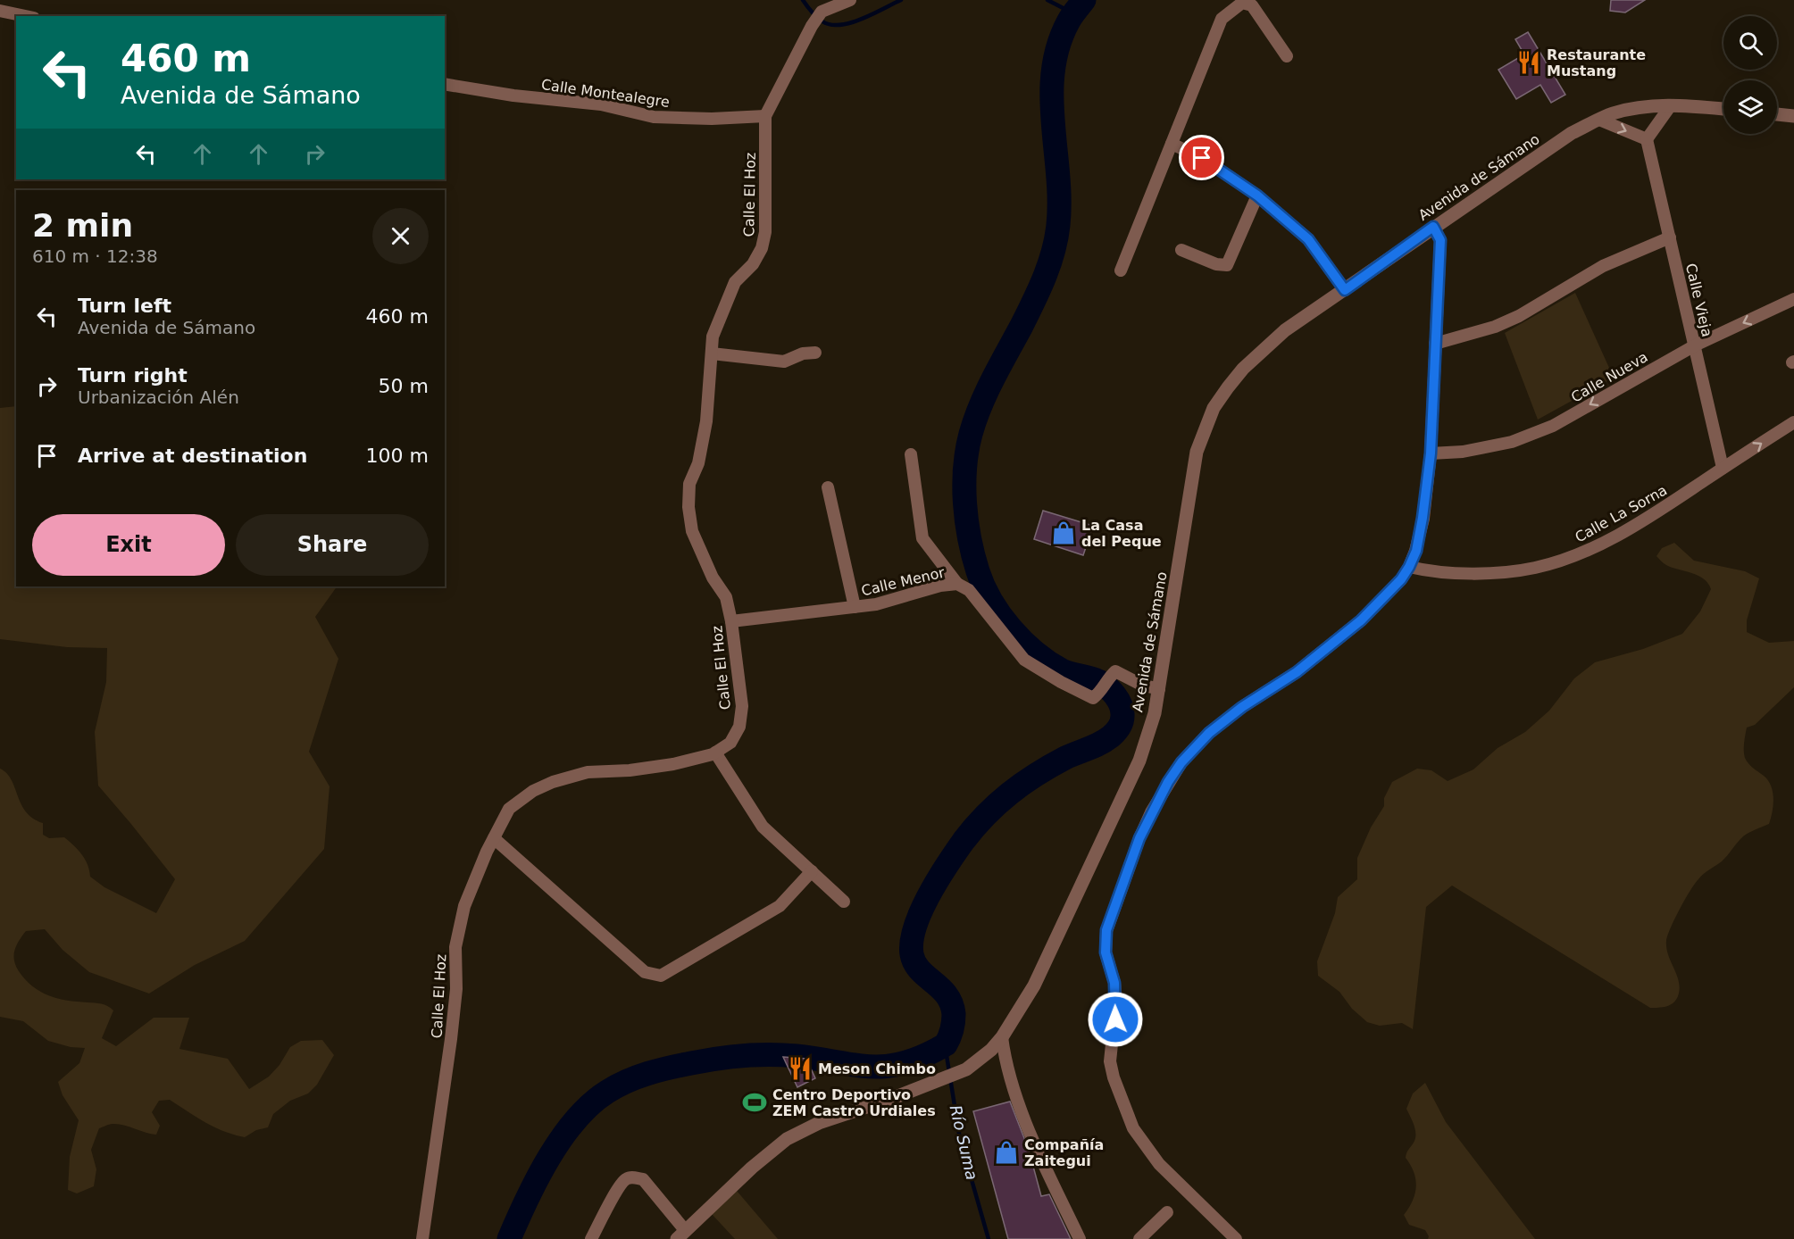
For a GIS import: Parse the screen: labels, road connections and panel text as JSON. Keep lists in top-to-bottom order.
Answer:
{
  "streets": {
    "street": [
      "Calle Montealegre",
      "Avenida de Sámano",
      "Calle El Hoz",
      "Calle Vieja",
      "Calle Nueva",
      "Calle La Sorna",
      "Calle Menor"
    ]
  },
  "crossings": [
    ["Calle Montealegre", "Calle El Hoz"],
    ["Avenida de Sámano", "Calle Menor"],
    ["Calle El Hoz", "Calle Menor"],
    ["Calle Vieja", "Calle Nueva"],
    ["Calle Vieja", "Calle La Sorna"]
  ],
  "one_way": ["Calle Nueva"],
  "water": ["Río Suma"],
  "places": {
    "restaurant": ["Restaurante Mustang", "Meson Chimbo"],
    "shop": ["La Casa del Peque", "Compañía Zaitegui"],
    "sports": ["Centro Deportivo ZEM Castro Urdiales"]
  },
  "page": {
    "turn": ["460 m", "Avenida de Sámano"],
    "heading": ["2 min", "610 m · 12:38"],
    "list": [
      {
        "name": "Turn left",
        "note": "Avenida de Sámano",
        "value": "460 m"
      },
      {
        "name": "Turn right",
        "note": "Urbanización Alén",
        "value": "50 m"
      },
      {
        "name": "Arrive at destination",
        "value": "100 m"
      }
    ],
    "buttons": ["Exit", "Share"]
  }
}
